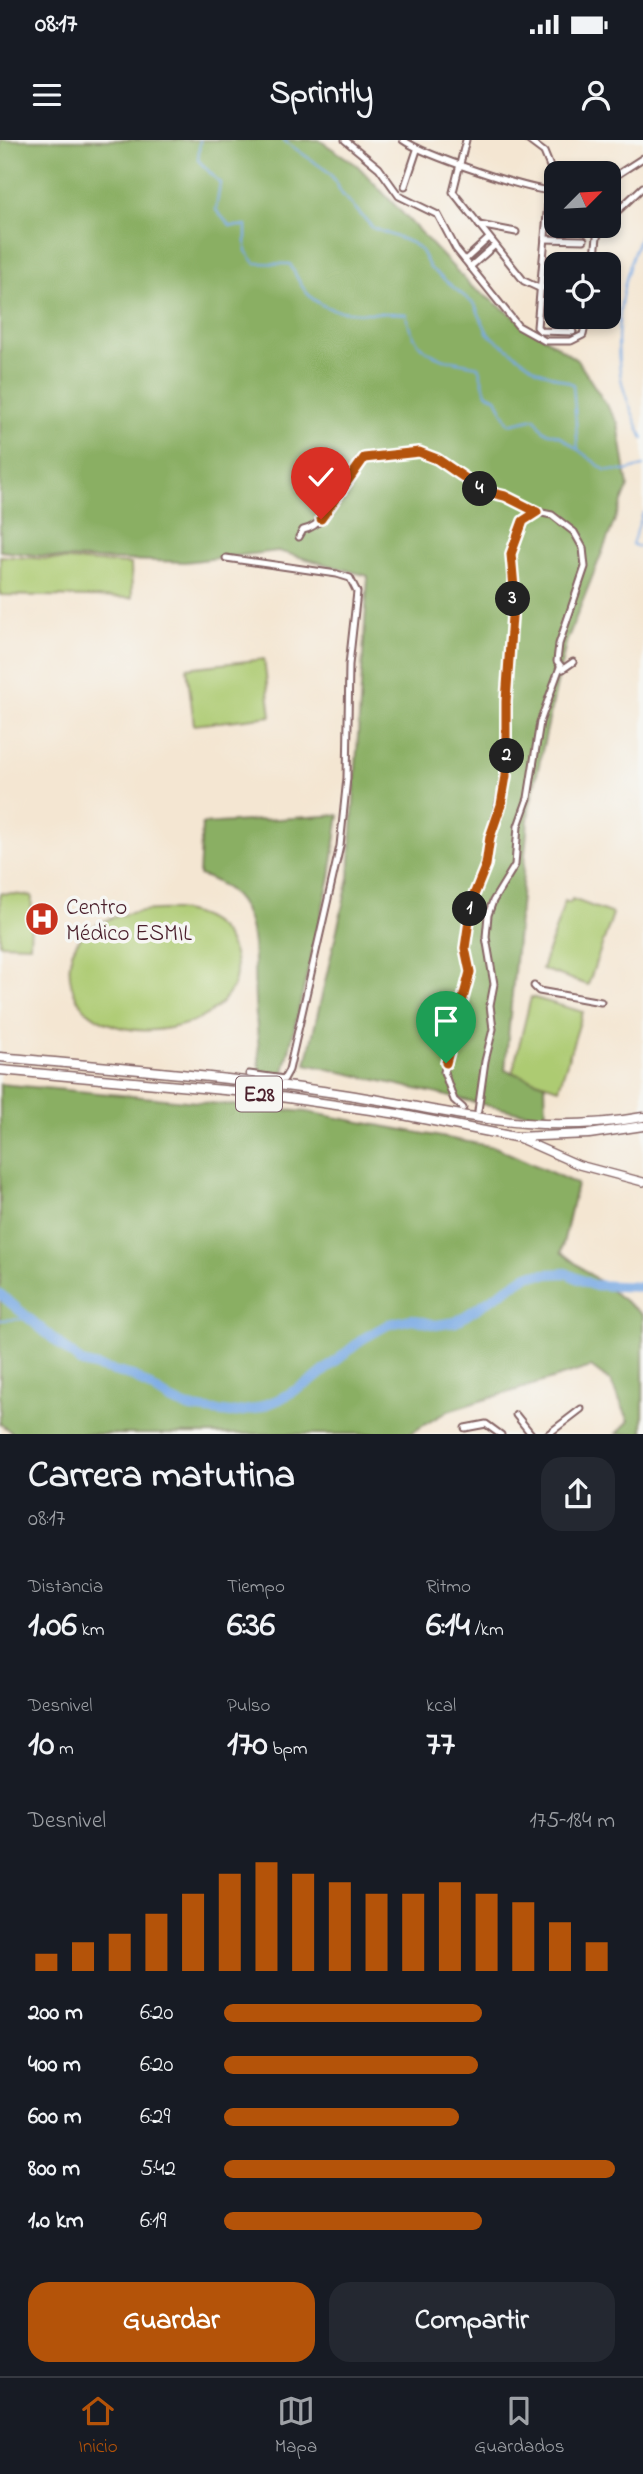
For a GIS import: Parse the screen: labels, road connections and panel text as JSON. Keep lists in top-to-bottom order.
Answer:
{
  "streets": {
    "main road": ["E28"]
  },
  "places": {
    "hospital": ["Centro Médico ESMIL"]
  },
  "north": "top right",
  "page": {
    "status": "08:17",
    "header": "Sprintly",
    "pins": [
      "4",
      "3",
      "2",
      "1"
    ],
    "heading": ["Carrera matutina", "08:17"],
    "stats": [
      ["Distancia", "1.06 km"],
      ["Tiempo", "6:36"],
      ["Ritmo", "6:14 /km"],
      ["Desnivel", "10 m"],
      ["Pulso", "170 bpm"],
      ["kcal", "77"]
    ],
    "chart": ["Desnivel", "175–184 m"],
    "list": [
      {
        "name": "200 m",
        "note": "6:20"
      },
      {
        "name": "400 m",
        "note": "6:20"
      },
      {
        "name": "600 m",
        "note": "6:29"
      },
      {
        "name": "800 m",
        "note": "5:42"
      },
      {
        "name": "1.0 km",
        "note": "6:19"
      }
    ],
    "buttons": ["Guardar", "Compartir"],
    "tabs": ["Inicio", "Mapa", "Guardados"]
  }
}
